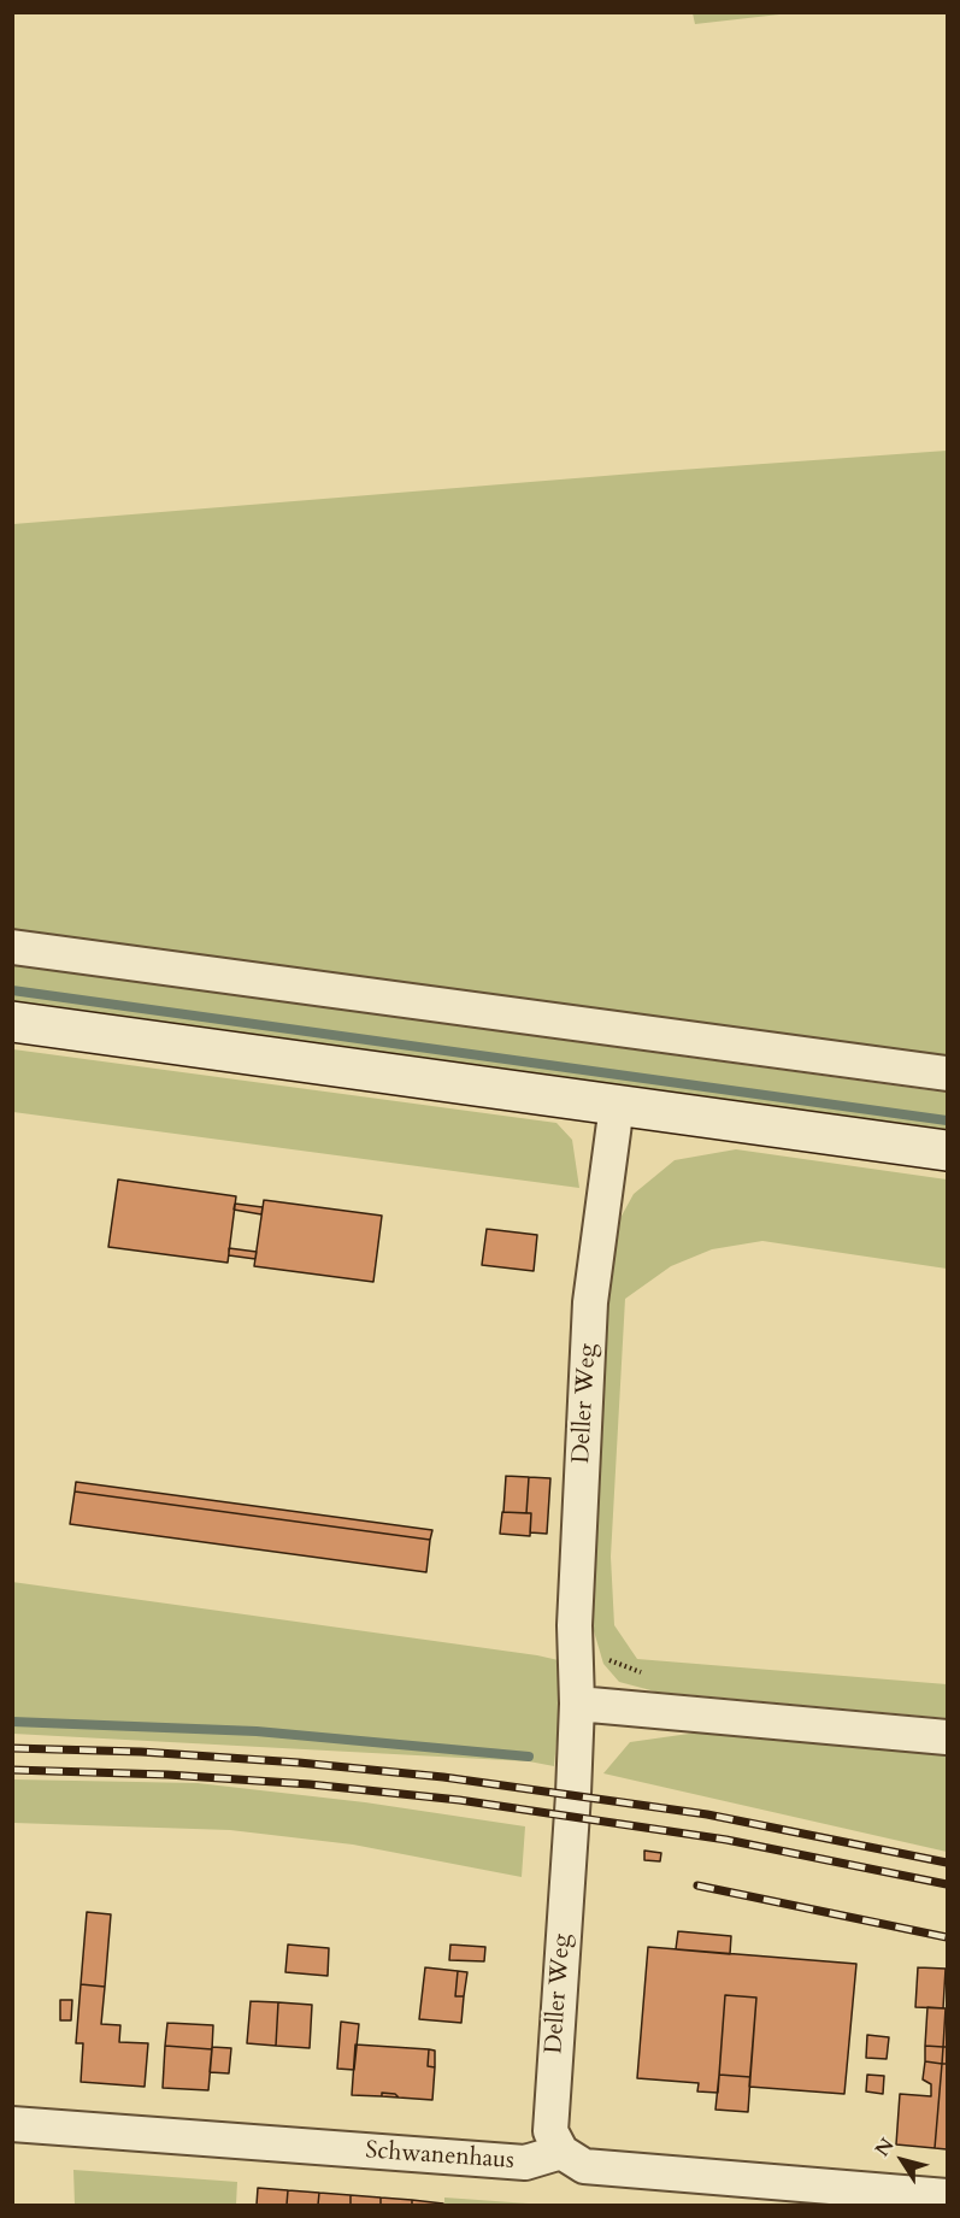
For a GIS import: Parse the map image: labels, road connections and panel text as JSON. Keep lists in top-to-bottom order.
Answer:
{
  "streets": {
    "street": ["Deller Weg", "Schwanenhaus"]
  },
  "crossings": [
    ["Deller Weg", "Schwanenhaus"]
  ],
  "north": "top left"
}
